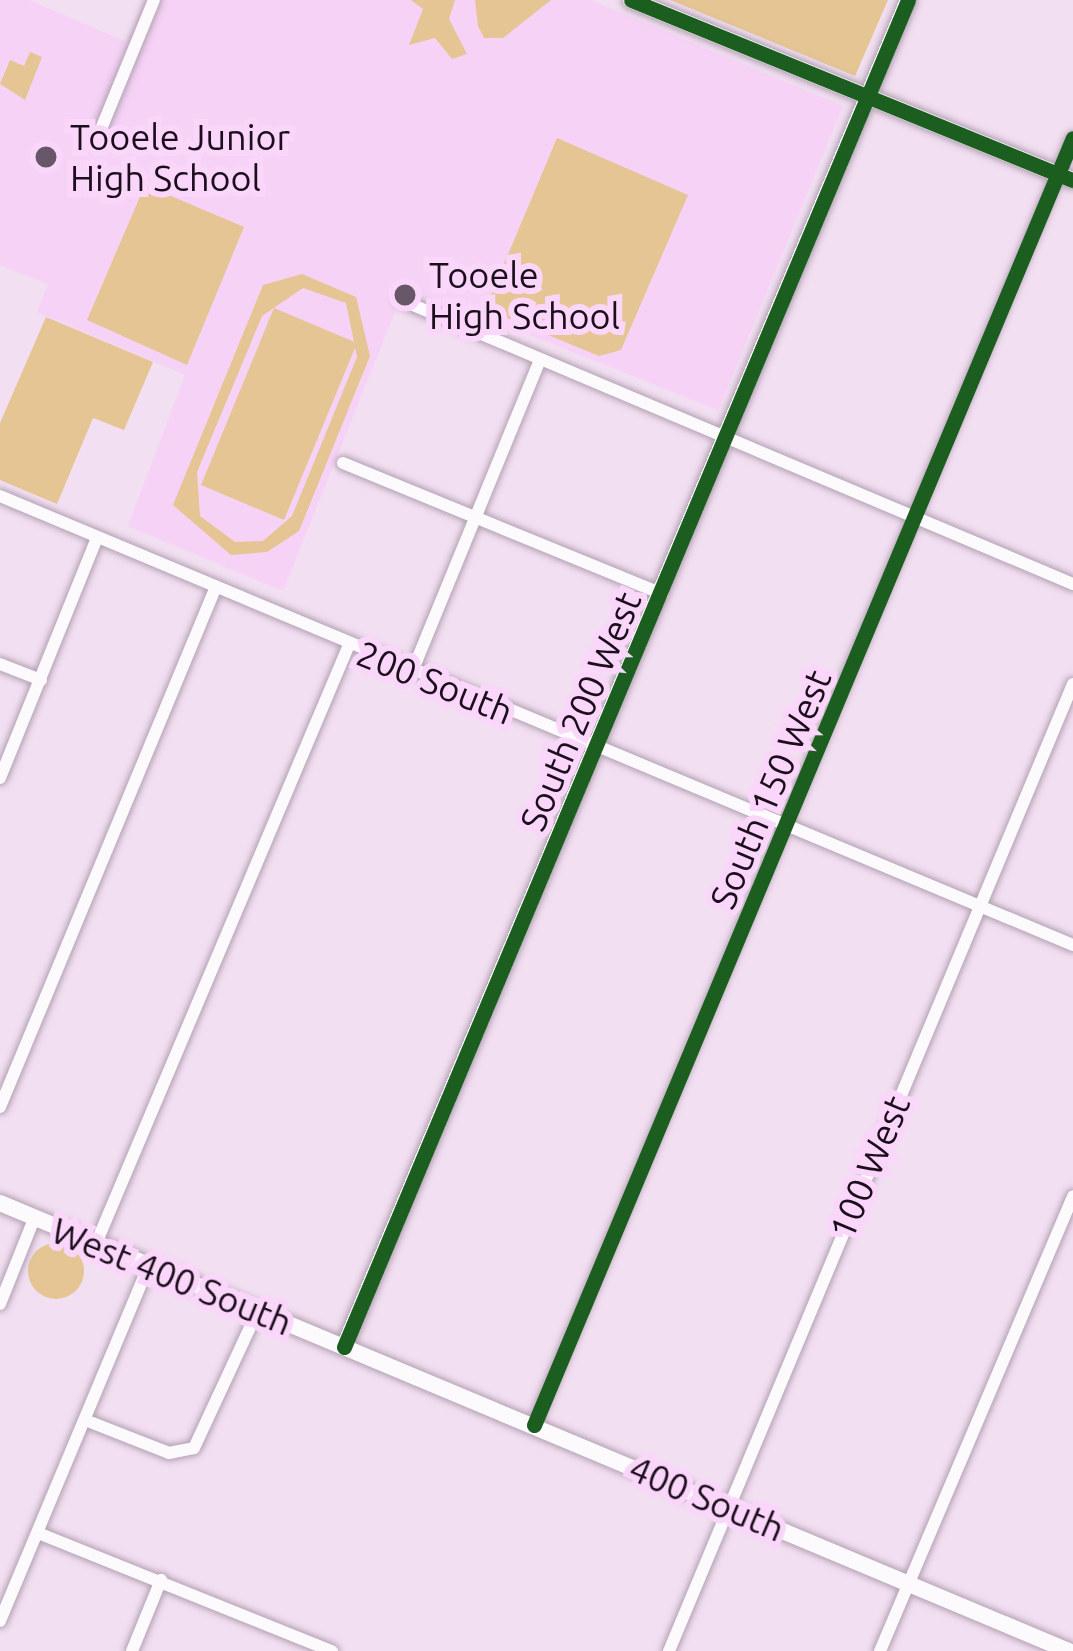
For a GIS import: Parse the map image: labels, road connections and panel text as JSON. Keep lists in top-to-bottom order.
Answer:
{
  "streets": {
    "street": [
      "200 South",
      "South 200 West",
      "South 150 West",
      "100 West",
      "West 400 South",
      "400 South"
    ]
  },
  "crossings": [
    ["200 South", "South 200 West"],
    ["200 South", "South 150 West"],
    ["200 South", "100 West"],
    ["South 200 West", "West 400 South"],
    ["South 200 West", "400 South"],
    ["South 150 West", "400 South"],
    ["100 West", "400 South"],
    ["West 400 South", "400 South"]
  ],
  "places": ["Tooele Junior High School", "Tooele High School"]
}
